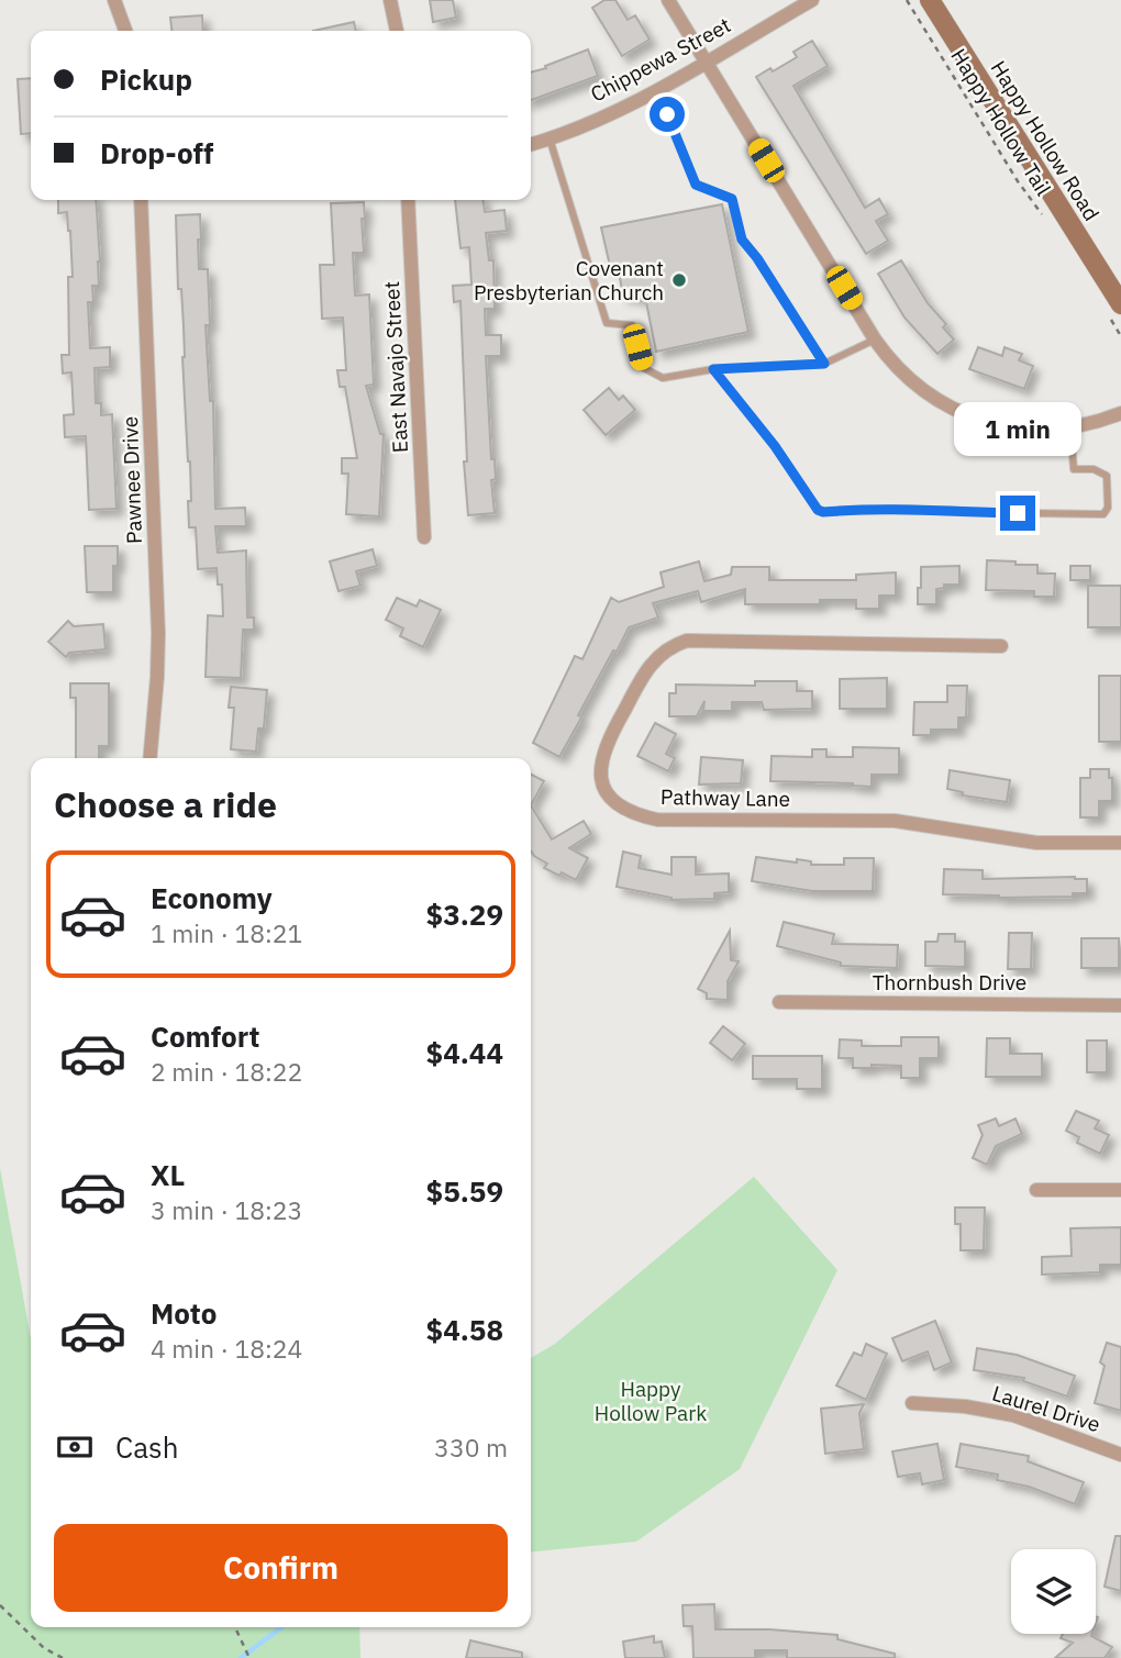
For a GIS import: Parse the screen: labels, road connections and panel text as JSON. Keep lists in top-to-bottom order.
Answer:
{
  "streets": {
    "main road": ["Happy Hollow Road"],
    "street": [
      "Chippewa Street",
      "East Navajo Street",
      "Pawnee Drive",
      "Pathway Lane",
      "Thornbush Drive",
      "Laurel Drive"
    ],
    "path": ["Happy Hollow Tail"]
  },
  "parks": ["Happy Hollow Park"],
  "places": ["Covenant Presbyterian Church"],
  "page": {
    "banner": ["Pickup", "Drop-off"],
    "bubble": "1 min",
    "heading": "Choose a ride",
    "list": [
      {
        "name": "Economy",
        "note": "1 min · 18:21",
        "value": "$3.29"
      },
      {
        "name": "Comfort",
        "note": "2 min · 18:22",
        "value": "$4.44"
      },
      {
        "name": "XL",
        "note": "3 min · 18:23",
        "value": "$5.59"
      },
      {
        "name": "Moto",
        "note": "4 min · 18:24",
        "value": "$4.58"
      }
    ],
    "pay": ["Cash", "330 m"],
    "buttons": "Confirm"
  }
}
